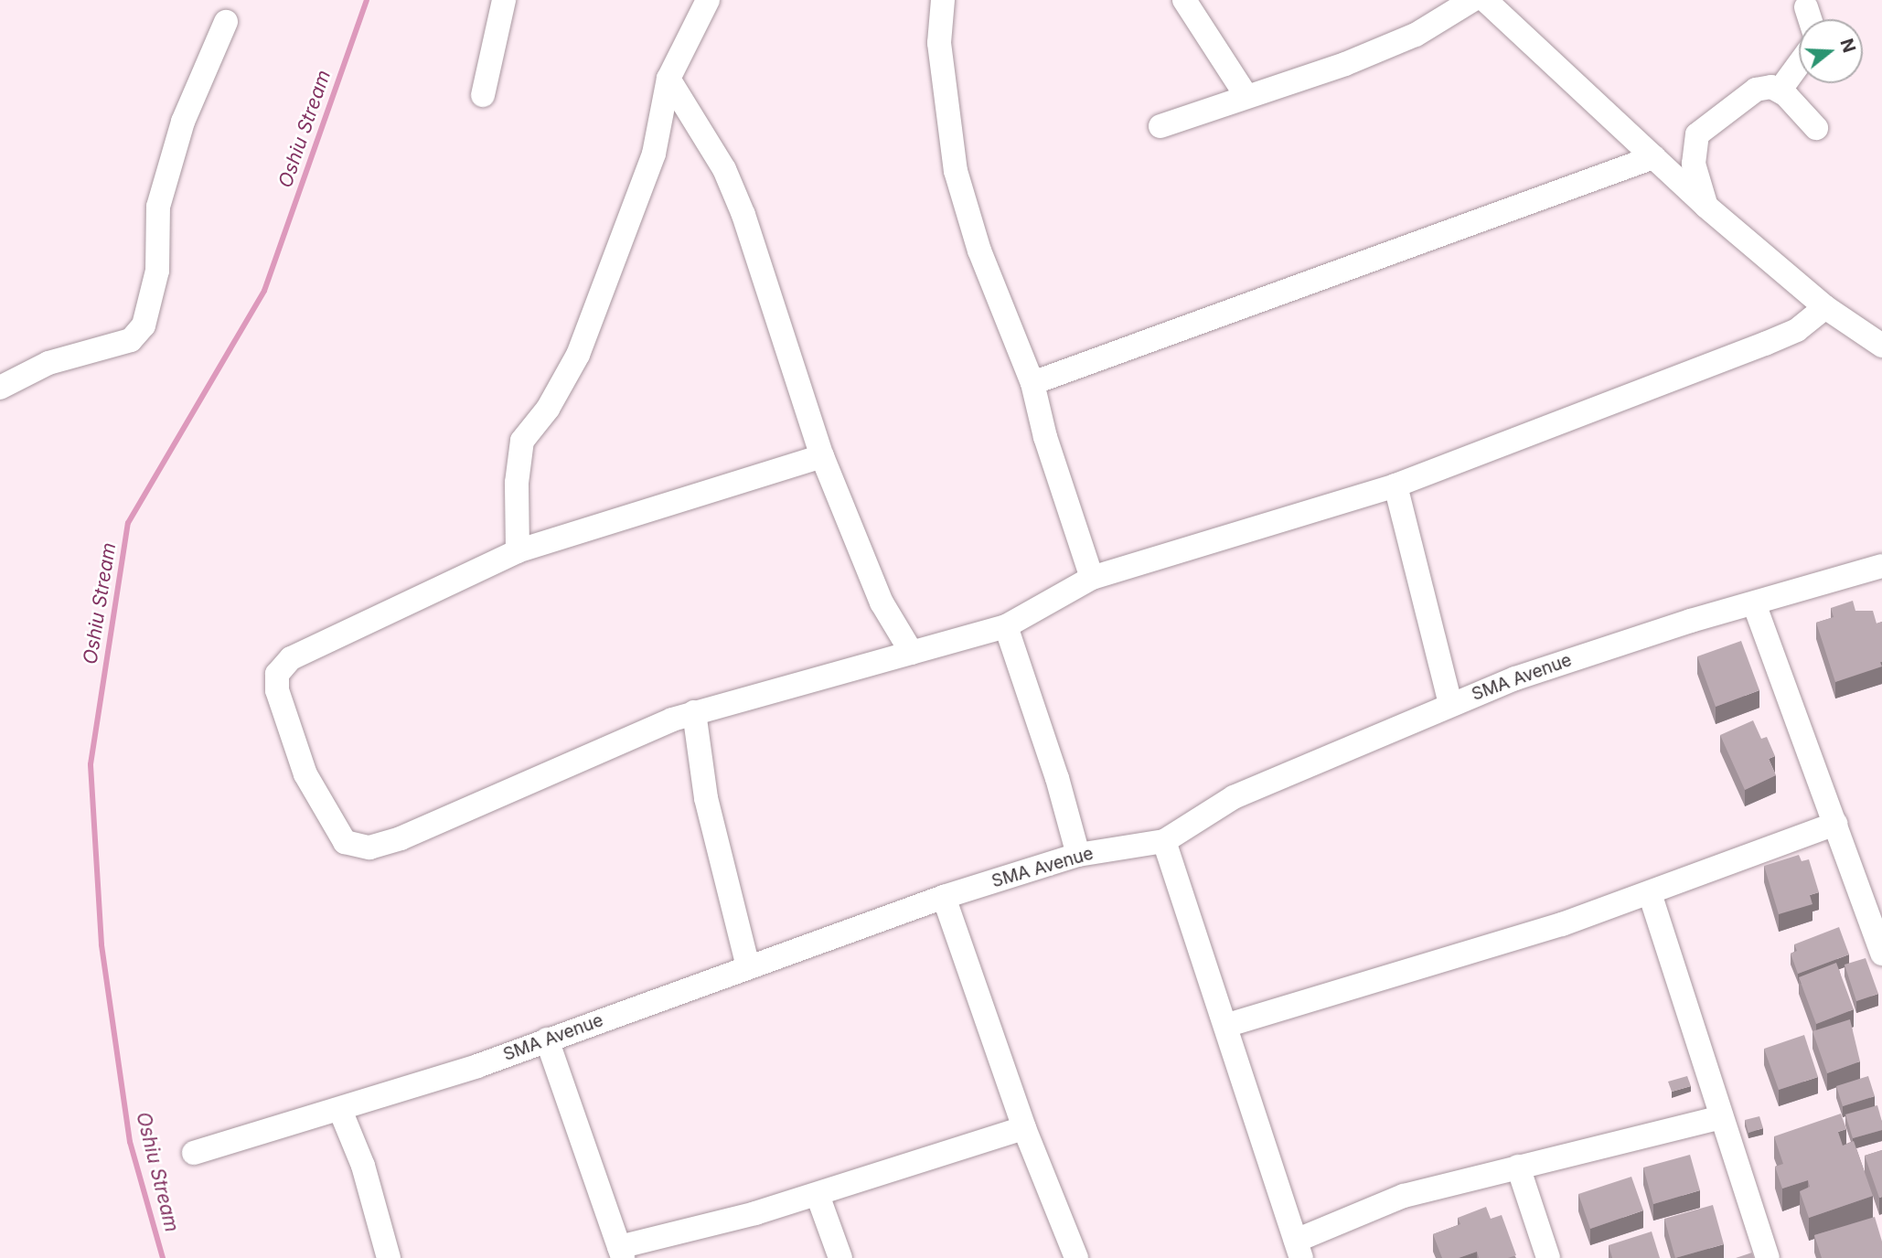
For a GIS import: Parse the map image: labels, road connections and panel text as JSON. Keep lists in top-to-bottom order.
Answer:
{
  "streets": {
    "street": ["SMA Avenue"]
  },
  "water": ["Oshiu Stream"],
  "north": "right"
}
